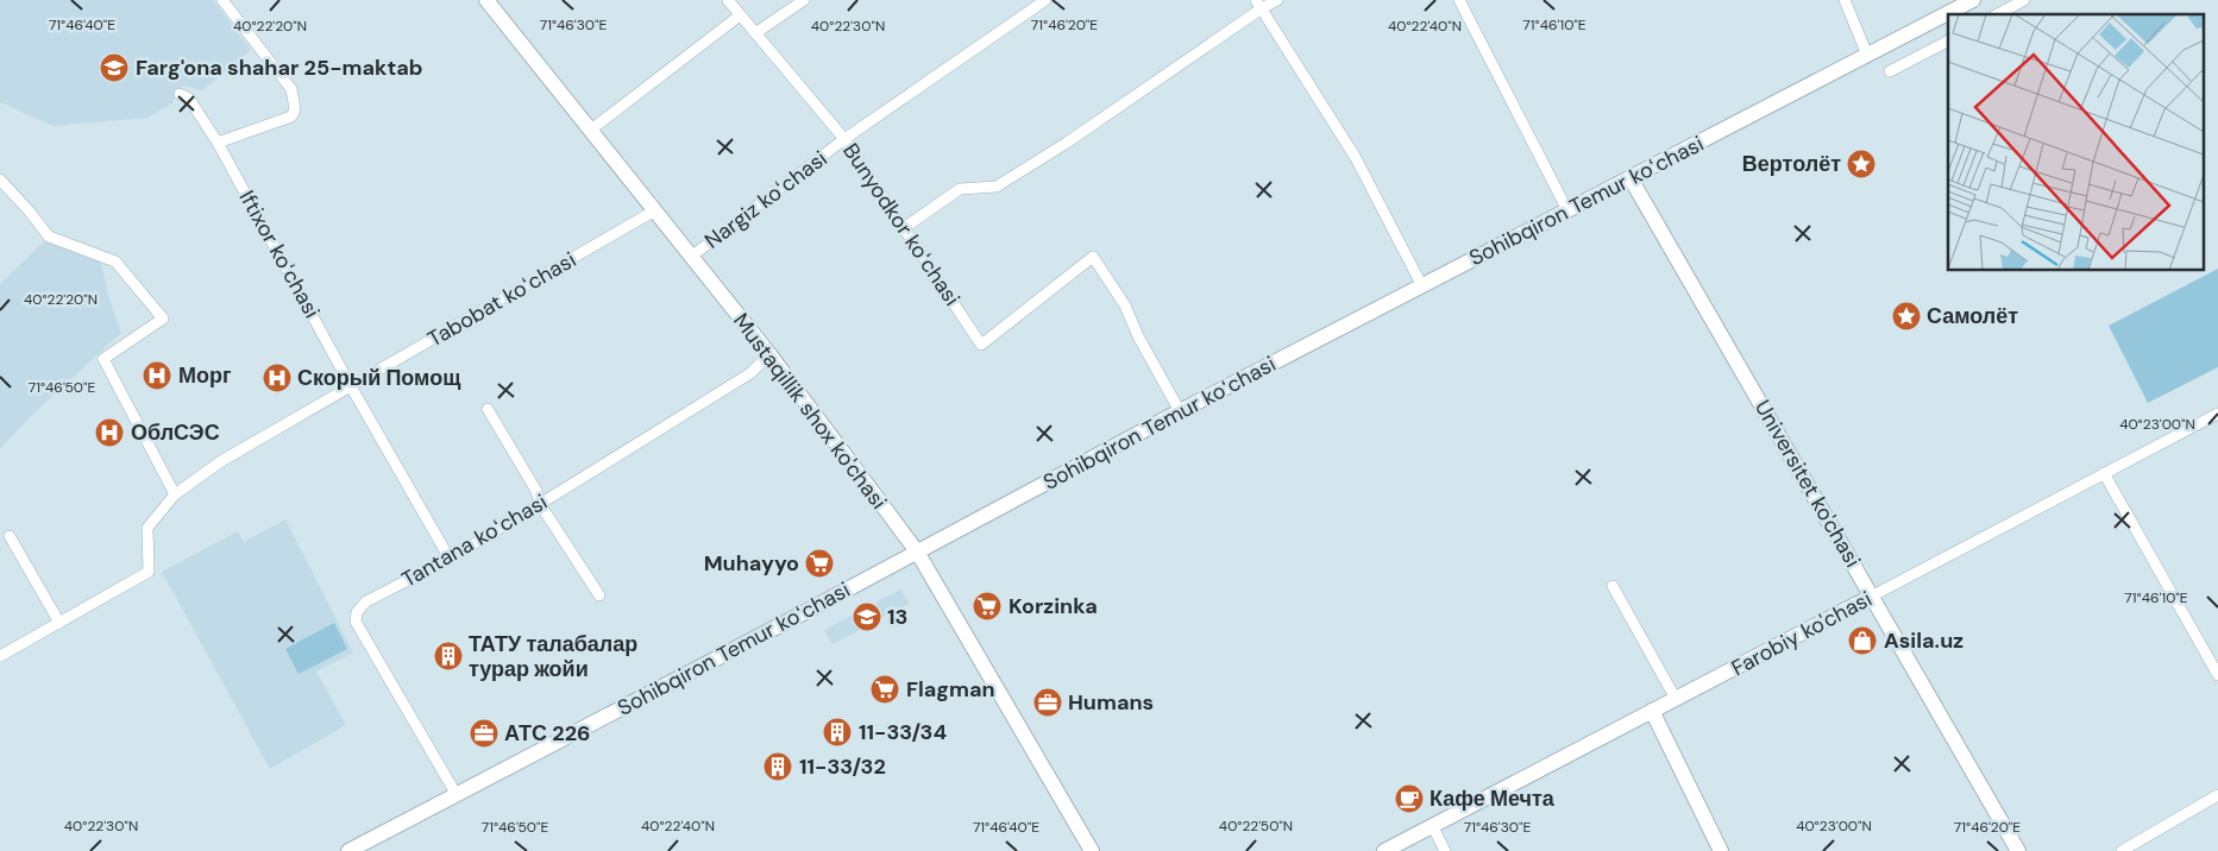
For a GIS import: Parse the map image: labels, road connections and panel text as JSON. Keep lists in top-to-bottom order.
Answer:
{
  "streets": {
    "main road": [
      "Sohibqiron Temur koʻchasi",
      "Mustaqillik shox ko'chasi",
      "Universitet ko'chasi",
      "Farobiy ko'chasi"
    ],
    "street": [
      "Nargiz koʻchasi",
      "Bunyodkor koʻchasi",
      "Iftixor koʻchasi",
      "Tabobat koʻchasi",
      "Tantana koʻchasi"
    ]
  },
  "crossings": [
    ["Nargiz koʻchasi", "Bunyodkor koʻchasi"],
    ["Nargiz koʻchasi", "Mustaqillik shox ko'chasi"],
    ["Sohibqiron Temur koʻchasi", "Bunyodkor koʻchasi"],
    ["Sohibqiron Temur koʻchasi", "Mustaqillik shox ko'chasi"],
    ["Sohibqiron Temur koʻchasi", "Universitet ko'chasi"],
    ["Sohibqiron Temur koʻchasi", "Tantana koʻchasi"],
    ["Iftixor koʻchasi", "Tabobat koʻchasi"],
    ["Iftixor koʻchasi", "Tantana koʻchasi"],
    ["Tabobat koʻchasi", "Mustaqillik shox ko'chasi"],
    ["Mustaqillik shox ko'chasi", "Tantana koʻchasi"],
    ["Universitet ko'chasi", "Farobiy ko'chasi"]
  ],
  "places": {
    "school or university": ["Farg'ona shahar 25-maktab", "13"],
    "place": ["Вертолёт", "Самолёт"],
    "hospital": ["Морг", "Скорый Помощ", "ОблСЭС"],
    "supermarket": ["Muhayyo", "Korzinka", "Flagman"],
    "shop": ["Asila.uz"],
    "building": ["ТАТУ талабалар турар жойи", "11-33/34", "11-33/32"],
    "office": ["Humans", "АТС 226"],
    "cafe": ["Кафе Мечта"]
  },
  "coordinates": [
    "71°46'10\"E",
    "71°46'40\"E",
    "71°46'30\"E",
    "71°46'20\"E",
    "40°22'20\"N",
    "40°22'30\"N",
    "40°22'40\"N",
    "71°46'50\"E",
    "40°23'00\"N",
    "40°22'50\"N"
  ]
}
